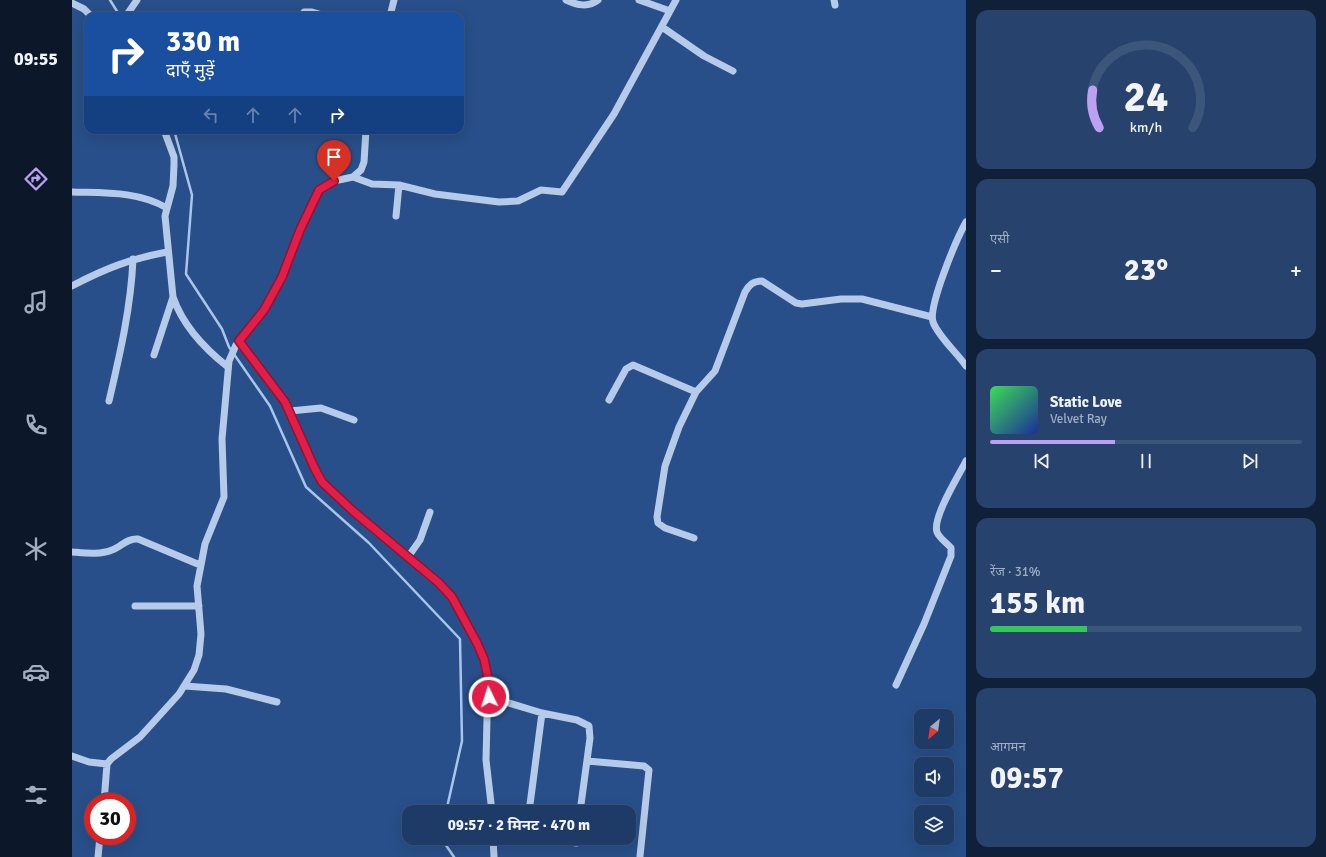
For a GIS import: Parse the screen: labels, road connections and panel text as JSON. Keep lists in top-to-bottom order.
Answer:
{
  "north": "bottom left",
  "page": {
    "tabs": "09:55",
    "turn": ["330 m", "दाएँ मुड़ें"],
    "tile": [
      "एसी",
      ["रेंज · 31%", "155 km"],
      ["आगमन", "09:57"]
    ],
    "heat": ["−", "23°", "+"],
    "song": ["Static Love", "Velvet Ray"],
    "limit": "30",
    "trip": "09:57 · 2 मिनट · 470 m",
    "gauge": ["24", "km/h"]
  }
}
